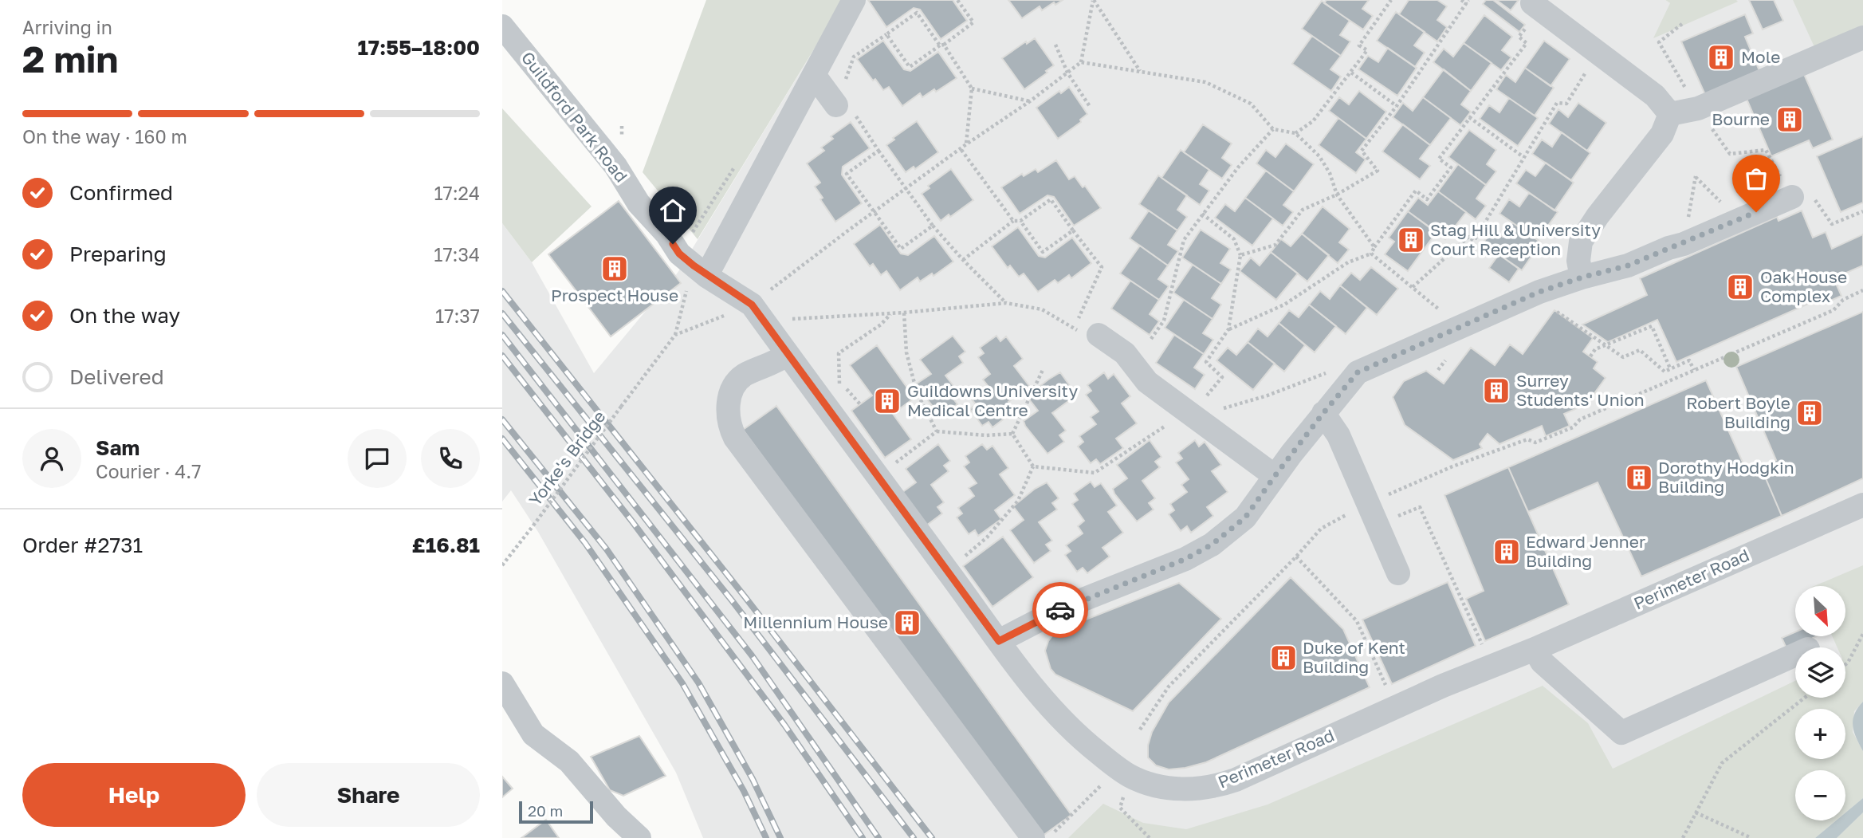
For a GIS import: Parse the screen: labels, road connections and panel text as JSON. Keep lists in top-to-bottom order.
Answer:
{
  "streets": {
    "street": ["Guildford Park Road", "Perimeter Road"],
    "path": ["Yorke's Bridge"]
  },
  "crossings": [
    ["Guildford Park Road", "Perimeter Road"]
  ],
  "places": {
    "building": [
      "Mole",
      "Bourne",
      "Stag Hill & University Court Reception",
      "Prospect House",
      "Oak House Complex",
      "Surrey Students' Union",
      "Guildowns University Medical Centre",
      "Robert Boyle Building",
      "Dorothy Hodgkin Building",
      "Edward Jenner Building",
      "Millennium House",
      "Duke of Kent Building"
    ]
  },
  "scale_bar": "20 m",
  "north": "bottom right",
  "page": {
    "heading": ["2 min", "Arriving in", "17:55–18:00"],
    "panel": [
      "Sam",
      "Courier · 4.7",
      "Order #2731",
      "£16.81"
    ],
    "bar": "On the way · 160 m",
    "list": [
      ["Confirmed", "17:24"],
      ["Preparing", "17:34"],
      ["On the way", "17:37"],
      "Delivered"
    ],
    "map_buttons": ["+", "−"],
    "buttons": ["Help", "Share"],
    "scale": "20 m"
  }
}
